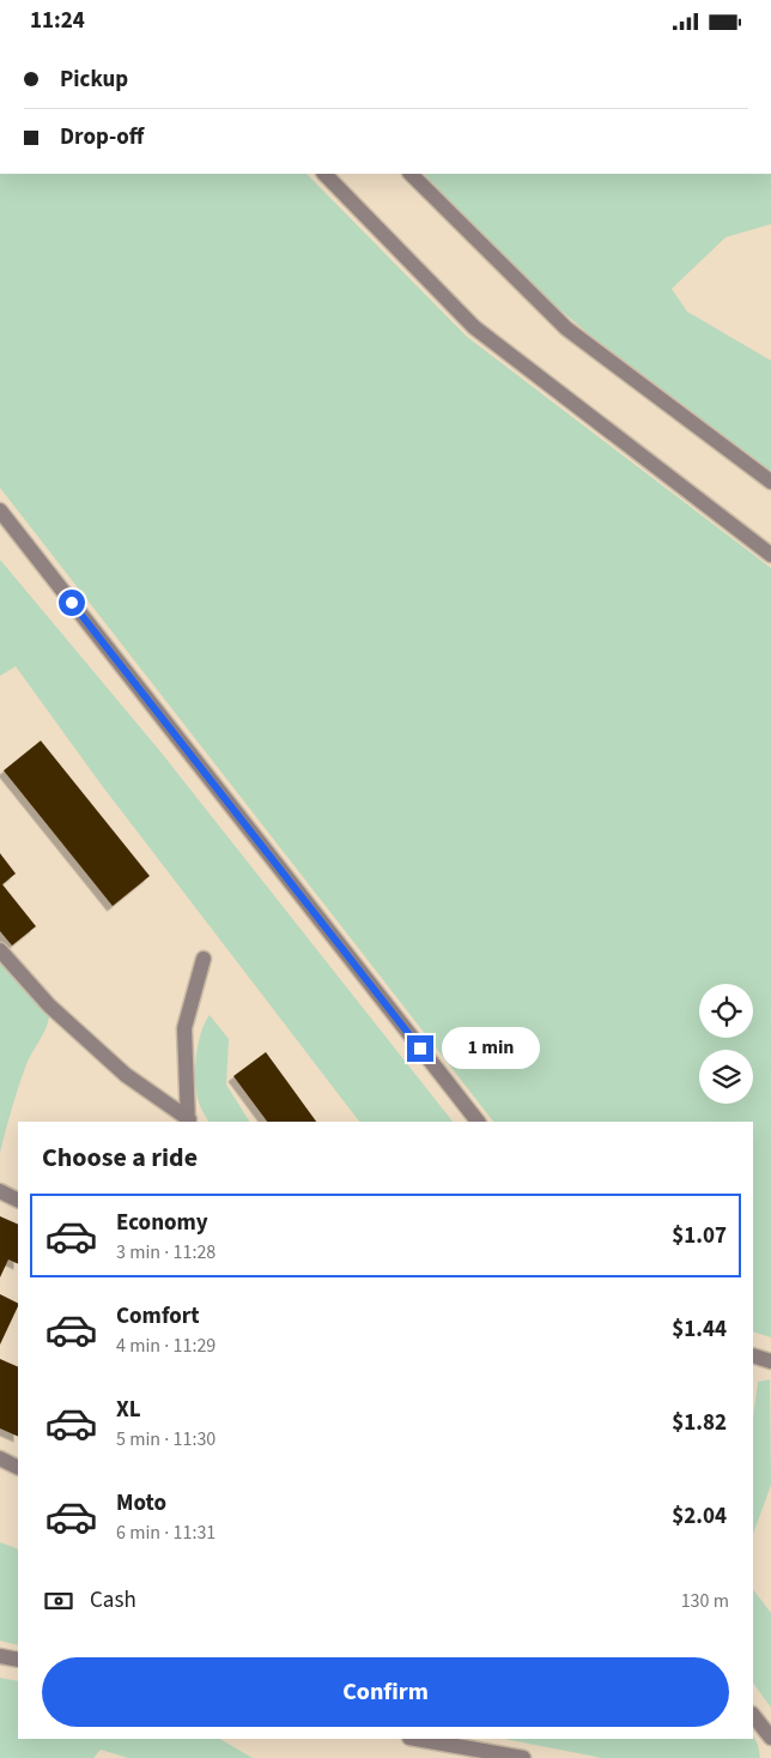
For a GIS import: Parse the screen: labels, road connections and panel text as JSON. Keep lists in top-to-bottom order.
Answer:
{
  "page": {
    "status": "11:24",
    "banner": ["Pickup", "Drop-off"],
    "bubble": "1 min",
    "heading": "Choose a ride",
    "list": [
      {
        "name": "Economy",
        "note": "3 min · 11:28",
        "value": "$1.07"
      },
      {
        "name": "Comfort",
        "note": "4 min · 11:29",
        "value": "$1.44"
      },
      {
        "name": "XL",
        "note": "5 min · 11:30",
        "value": "$1.82"
      },
      {
        "name": "Moto",
        "note": "6 min · 11:31",
        "value": "$2.04"
      }
    ],
    "pay": ["Cash", "130 m"],
    "buttons": "Confirm"
  }
}
